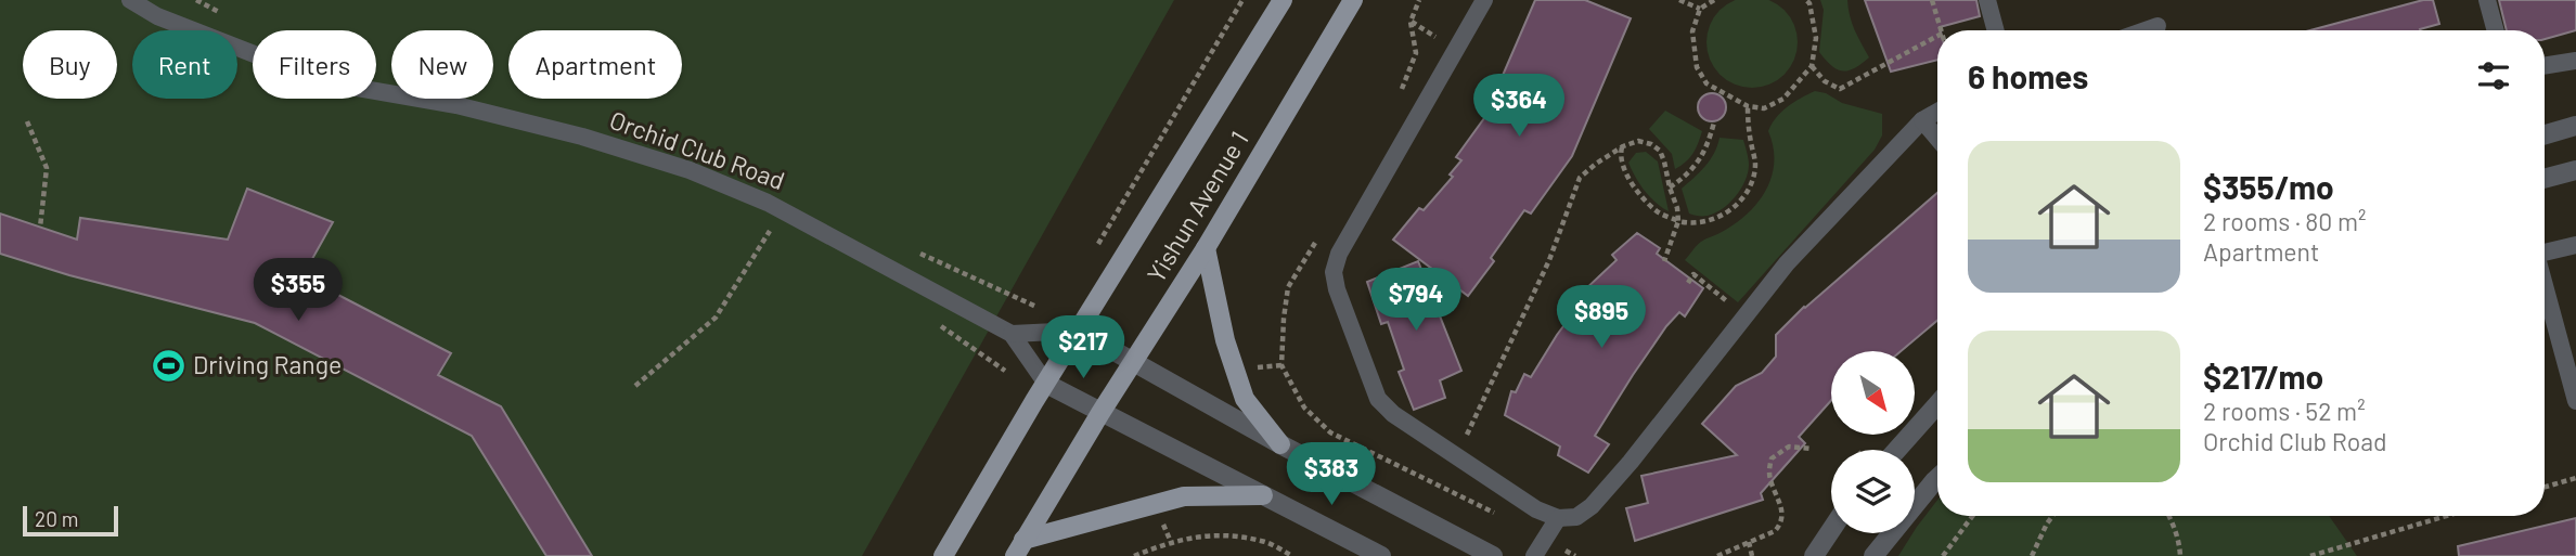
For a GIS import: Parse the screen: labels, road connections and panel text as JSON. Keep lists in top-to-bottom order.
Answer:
{
  "streets": {
    "main road": ["Yishun Avenue 1"],
    "street": ["Orchid Club Road"]
  },
  "crossings": [
    ["Orchid Club Road", "Yishun Avenue 1"]
  ],
  "places": {
    "sports": ["Driving Range"]
  },
  "scale_bar": "20 m",
  "north": "bottom right",
  "page": {
    "chip": [
      "Buy",
      "Rent",
      "Filters",
      "New",
      "Apartment"
    ],
    "heading": "6 homes",
    "price": [
      "$364",
      "$355",
      "$794",
      "$895",
      "$217",
      "$383"
    ],
    "list": [
      {
        "name": "$355/mo",
        "note": "2 rooms · 80 m² · Apartment"
      },
      {
        "name": "$217/mo",
        "note": "2 rooms · 52 m² · Orchid Club Road"
      }
    ],
    "scale": "20 m"
  }
}
